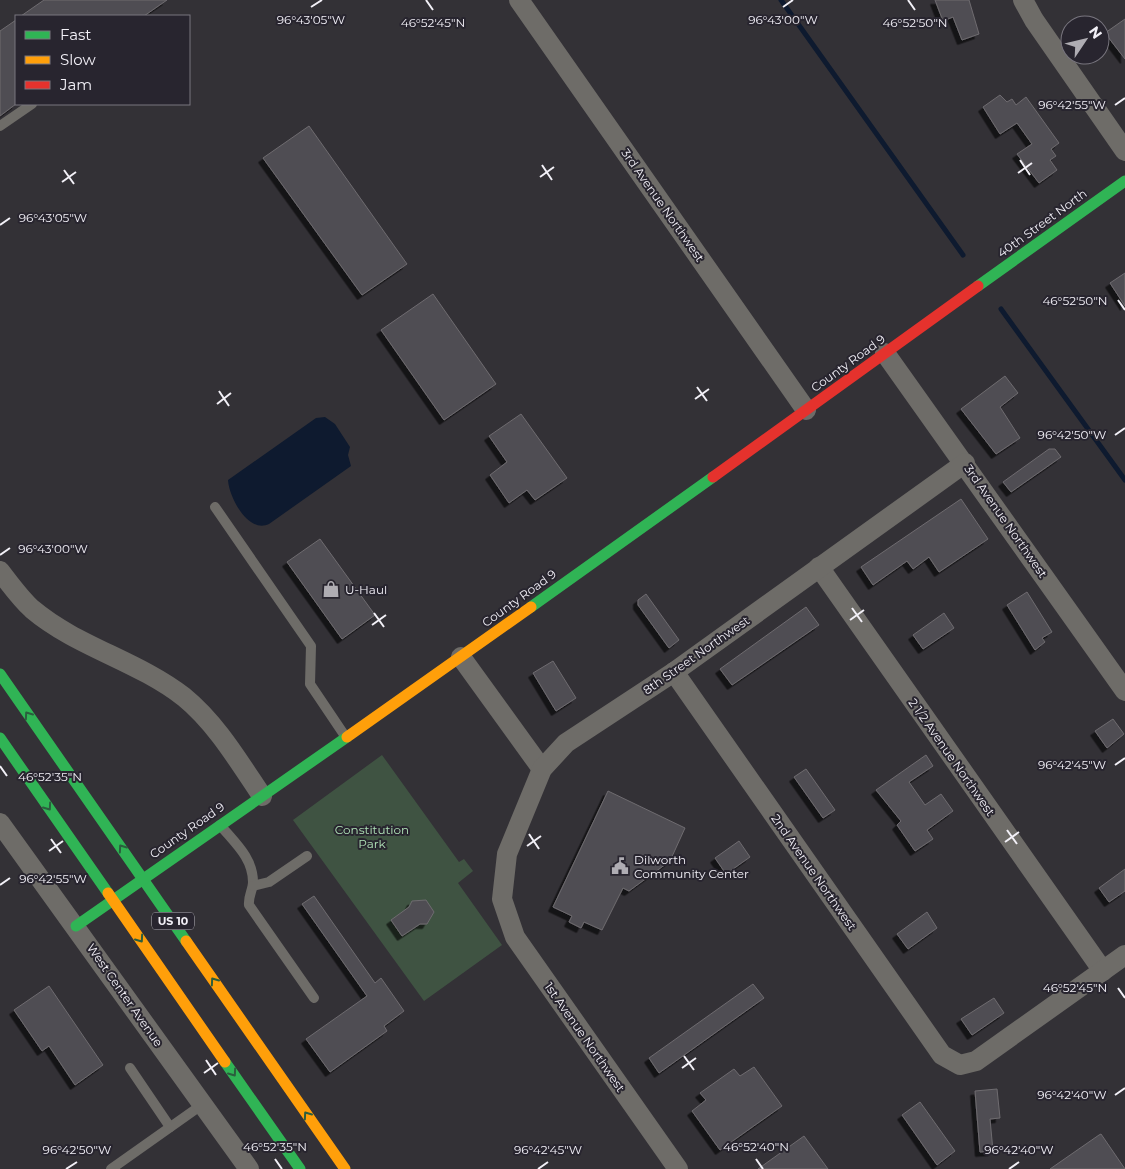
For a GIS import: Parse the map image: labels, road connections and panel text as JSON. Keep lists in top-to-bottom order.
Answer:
{
  "streets": {
    "street": [
      "3rd Avenue Northwest",
      "40th Street North",
      "County Road 9",
      "8th Street Northwest",
      "2 1/2 Avenue Northwest",
      "2nd Avenue Northwest",
      "US 10",
      "West Center Avenue",
      "1st Avenue Northwest"
    ]
  },
  "crossings": [
    ["3rd Avenue Northwest", "County Road 9"],
    ["3rd Avenue Northwest", "8th Street Northwest"],
    ["40th Street North", "County Road 9"],
    ["County Road 9", "US 10"],
    ["County Road 9", "West Center Avenue"],
    ["8th Street Northwest", "2 1/2 Avenue Northwest"],
    ["8th Street Northwest", "2nd Avenue Northwest"],
    ["8th Street Northwest", "1st Avenue Northwest"],
    ["2 1/2 Avenue Northwest", "2nd Avenue Northwest"]
  ],
  "parks": ["Constitution Park"],
  "places": {
    "shop": ["U-Haul"],
    "public building": ["Dilworth Community Center"]
  },
  "legend": ["Fast", "Slow", "Jam"],
  "north": "top right",
  "coordinates": [
    "96°43'05\"W",
    "96°43'00\"W",
    "46°52'45\"N",
    "46°52'50\"N",
    "96°42'55\"W",
    "96°42'50\"W",
    "96°42'45\"W",
    "46°52'35\"N",
    "96°42'40\"W",
    "46°52'40\"N"
  ]
}
